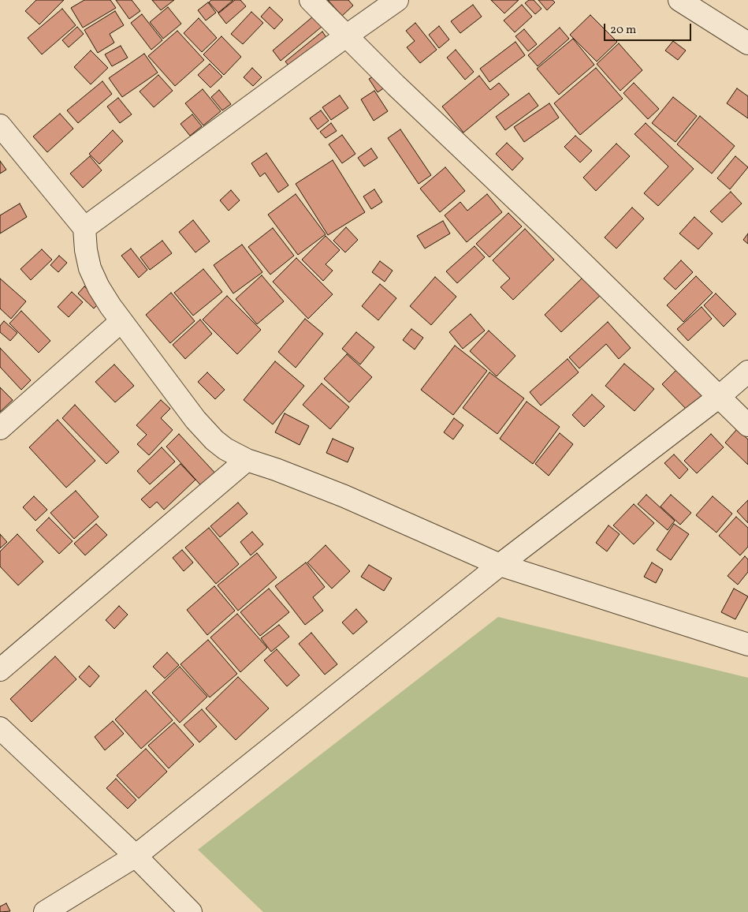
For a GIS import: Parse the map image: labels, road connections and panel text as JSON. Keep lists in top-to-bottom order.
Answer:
{
  "scale_bar": "20 m"
}
